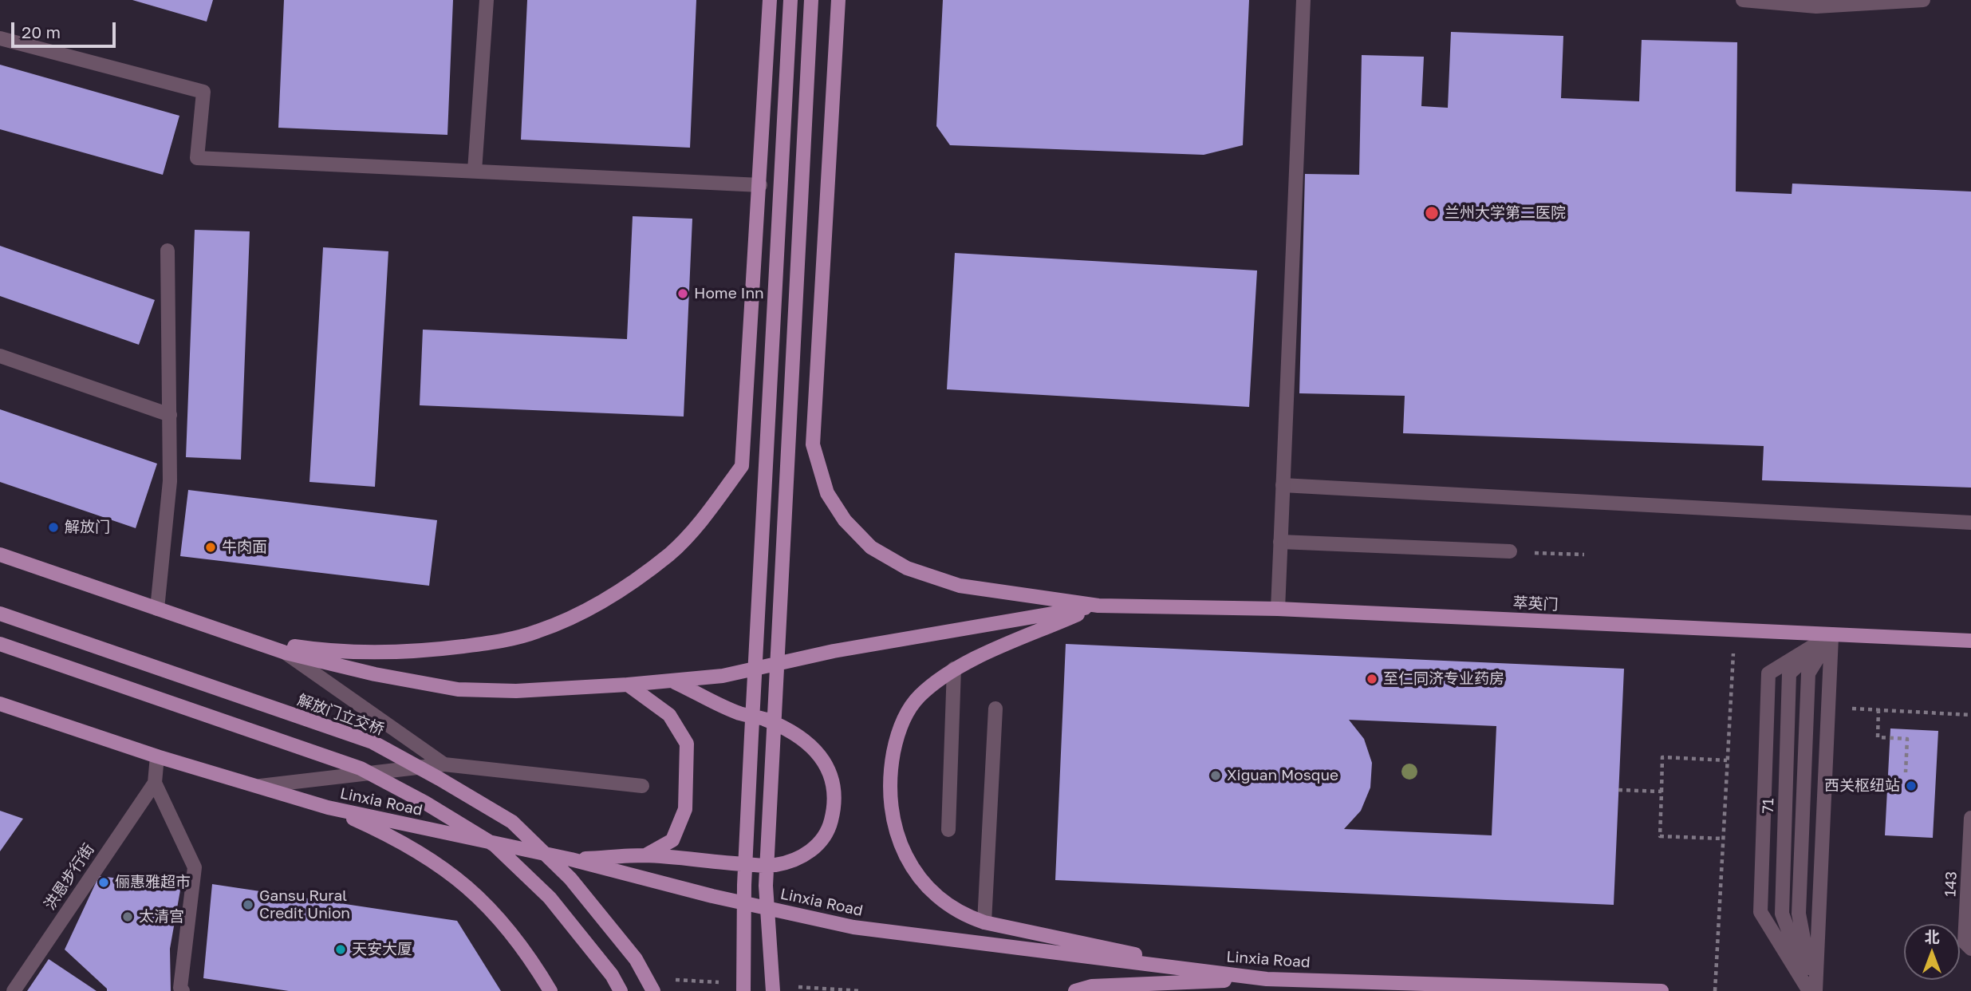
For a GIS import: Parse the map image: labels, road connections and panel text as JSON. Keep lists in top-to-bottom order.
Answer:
{
  "streets": {
    "main road": ["萃英门", "解放门立交桥", "Linxia Road"],
    "street": ["71", "洪恩步行街", "143"]
  },
  "crossings": [
    ["萃英门", "71"]
  ],
  "places": [
    "兰州大学第二医院",
    "Home Inn",
    "解放门",
    "牛肉面",
    "至仁同济专业药房",
    "Xiguan Mosque",
    "西关枢纽站",
    "俪惠雅超市",
    "Gansu Rural Credit Union",
    "太清宫",
    "天安大厦"
  ],
  "scale_bar": "20 m",
  "north": "top"
}
